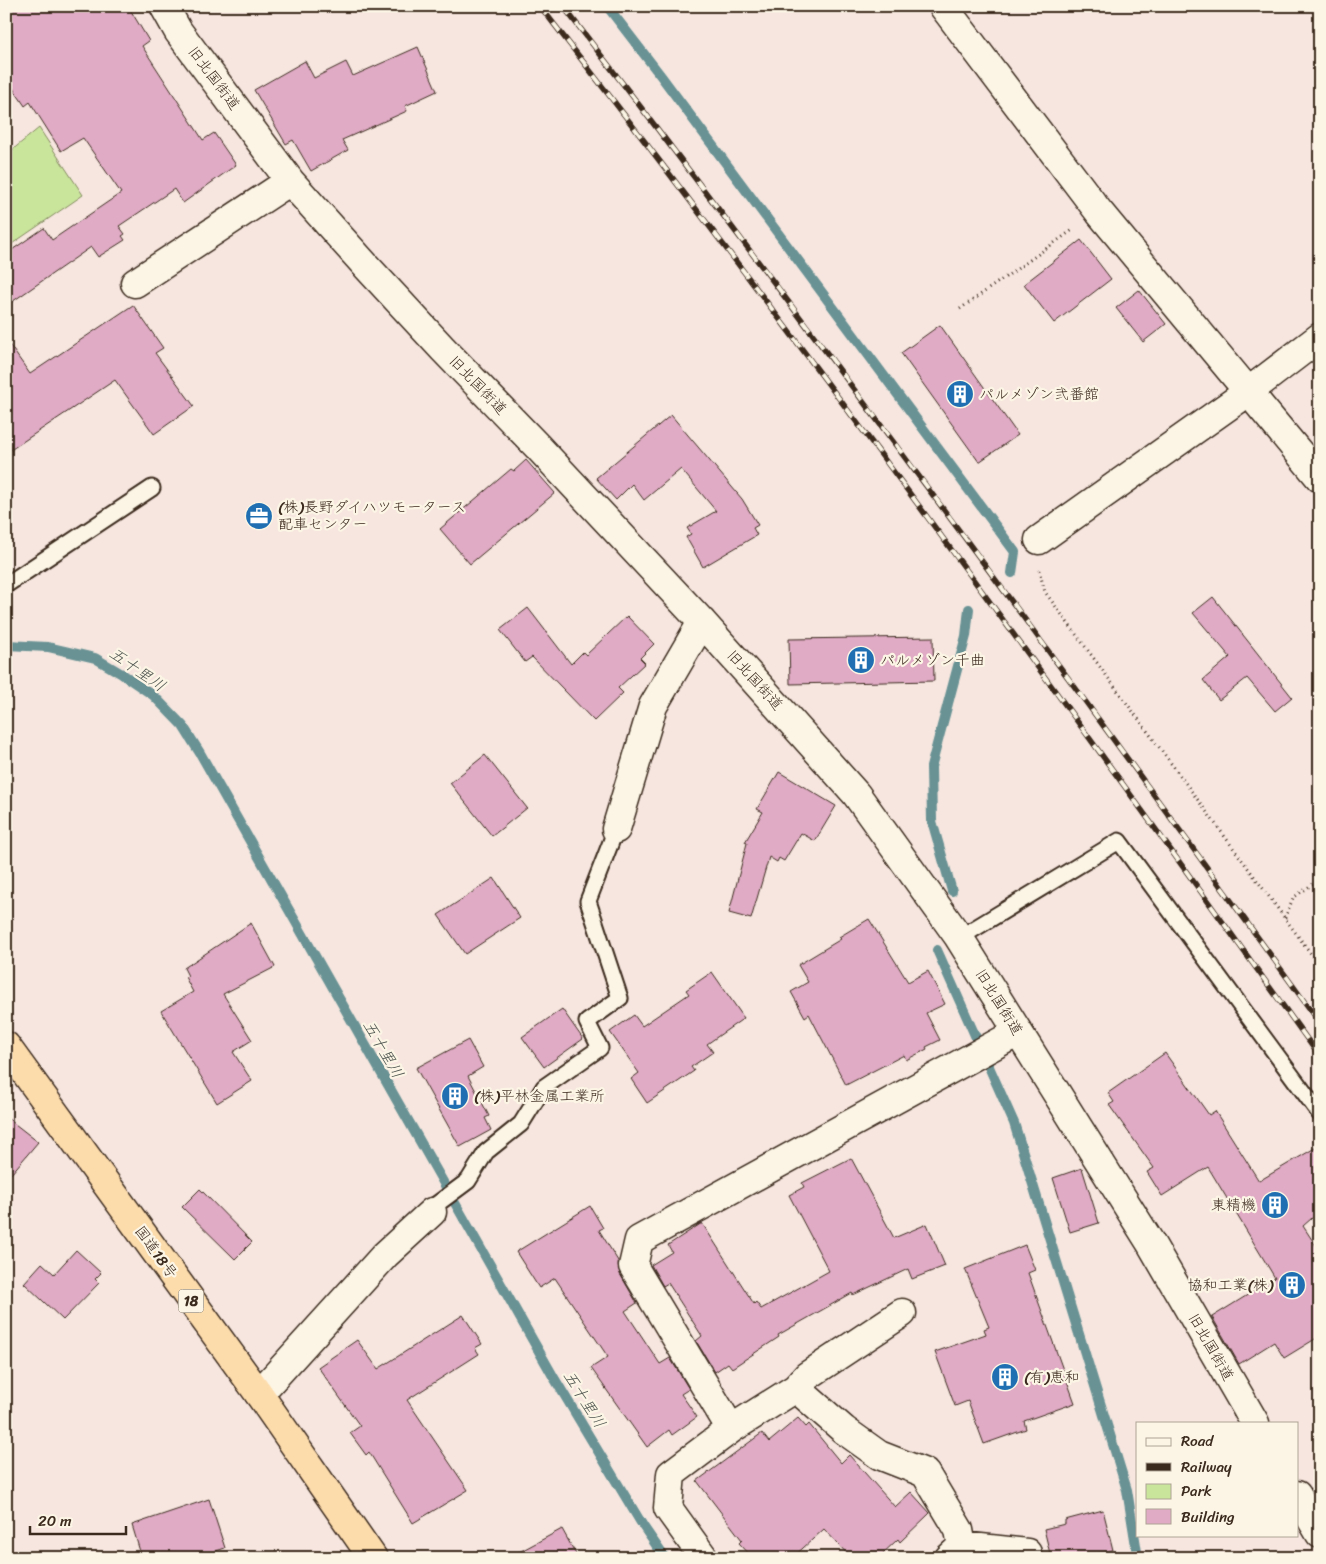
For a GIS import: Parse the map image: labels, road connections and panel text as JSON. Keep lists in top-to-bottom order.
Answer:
{
  "streets": {
    "highway": ["国道18号", "18"],
    "street": ["旧北国街道"]
  },
  "water": ["五十里川"],
  "places": {
    "building": [
      "パルメゾン弐番館",
      "パルメゾン千曲",
      "(株)平林金属工業所",
      "東精機",
      "協和工業(株)",
      "(有)恵和"
    ],
    "office": ["(株)長野ダイハツモータース 配車センター"]
  },
  "legend": [
    "Road",
    "Railway",
    "Park",
    "Building"
  ],
  "scale_bar": "20 m"
}
